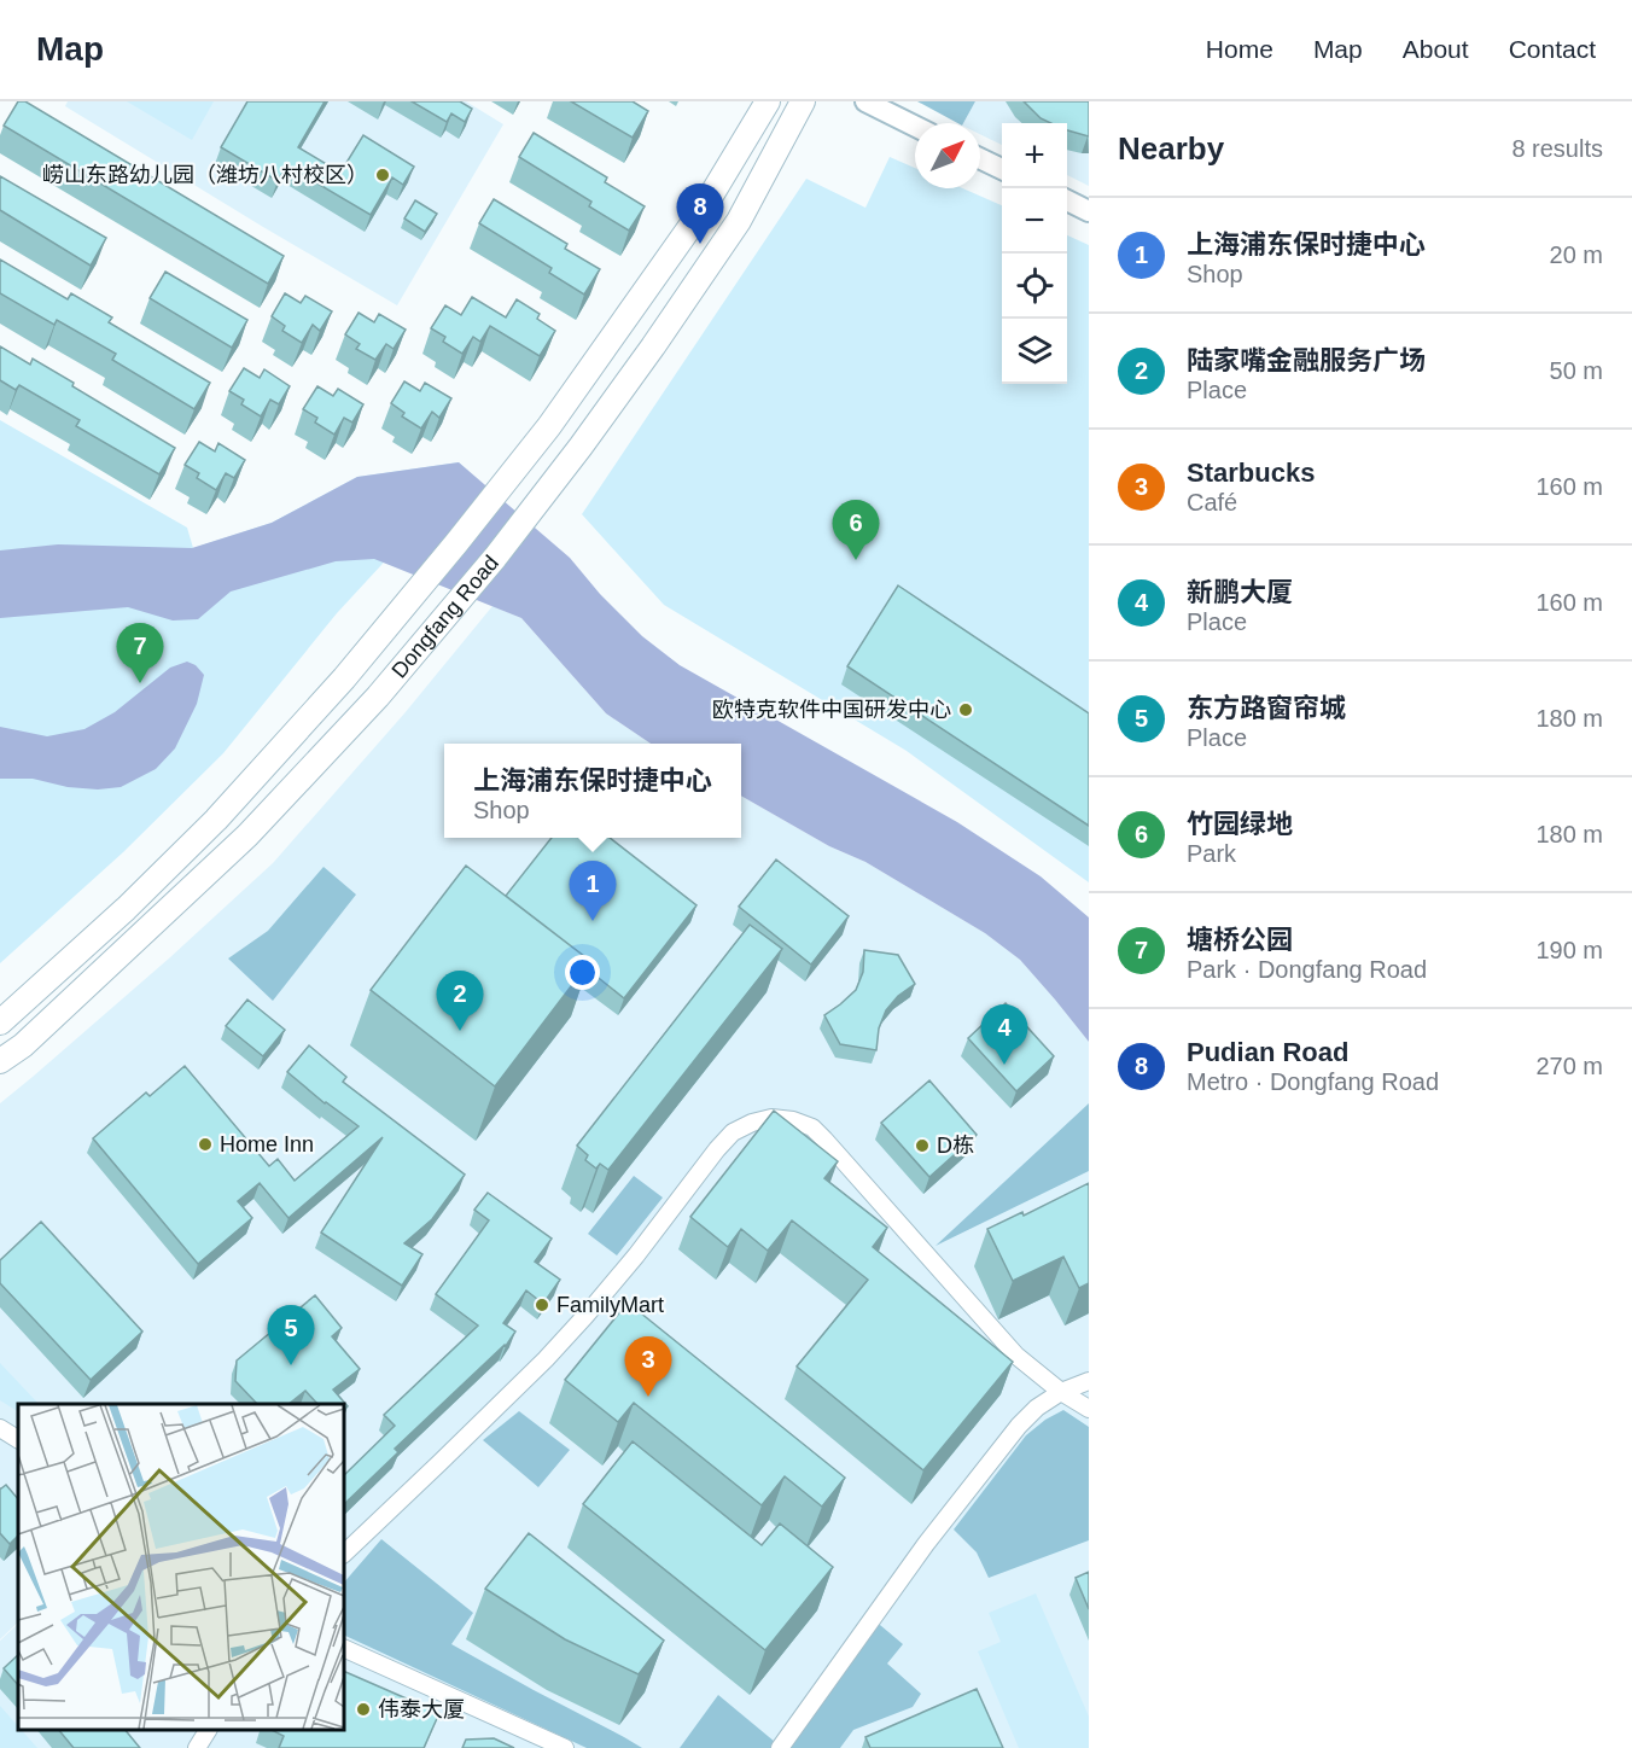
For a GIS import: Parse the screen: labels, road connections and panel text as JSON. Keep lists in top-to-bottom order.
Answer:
{
  "streets": {
    "main road": ["Dongfang Road"]
  },
  "places": [
    "崂山东路幼儿园（潍坊八村校区）",
    "欧特克软件中国研发中心",
    "Home Inn",
    "D栋",
    "FamilyMart",
    "伟泰大厦"
  ],
  "north": "top right",
  "page": {
    "header": "Map",
    "nav": [
      "Home",
      "Map",
      "About",
      "Contact"
    ],
    "heading": ["Nearby", "8 results"],
    "map_buttons": ["+", "−"],
    "pins": [
      "8",
      "6",
      "7",
      "1",
      "2",
      "4",
      "5",
      "3"
    ],
    "list": [
      {
        "mark": "1",
        "name": "上海浦东保时捷中心",
        "note": "Shop",
        "value": "20 m"
      },
      {
        "mark": "2",
        "name": "陆家嘴金融服务广场",
        "note": "Place",
        "value": "50 m"
      },
      {
        "mark": "3",
        "name": "Starbucks",
        "note": "Café",
        "value": "160 m"
      },
      {
        "mark": "4",
        "name": "新鹏大厦",
        "note": "Place",
        "value": "160 m"
      },
      {
        "mark": "5",
        "name": "东方路窗帘城",
        "note": "Place",
        "value": "180 m"
      },
      {
        "mark": "6",
        "name": "竹园绿地",
        "note": "Park",
        "value": "180 m"
      },
      {
        "mark": "7",
        "name": "塘桥公园",
        "note": "Park · Dongfang Road",
        "value": "190 m"
      },
      {
        "mark": "8",
        "name": "Pudian Road",
        "note": "Metro · Dongfang Road",
        "value": "270 m"
      }
    ],
    "popup": ["上海浦东保时捷中心", "Shop"]
  }
}
